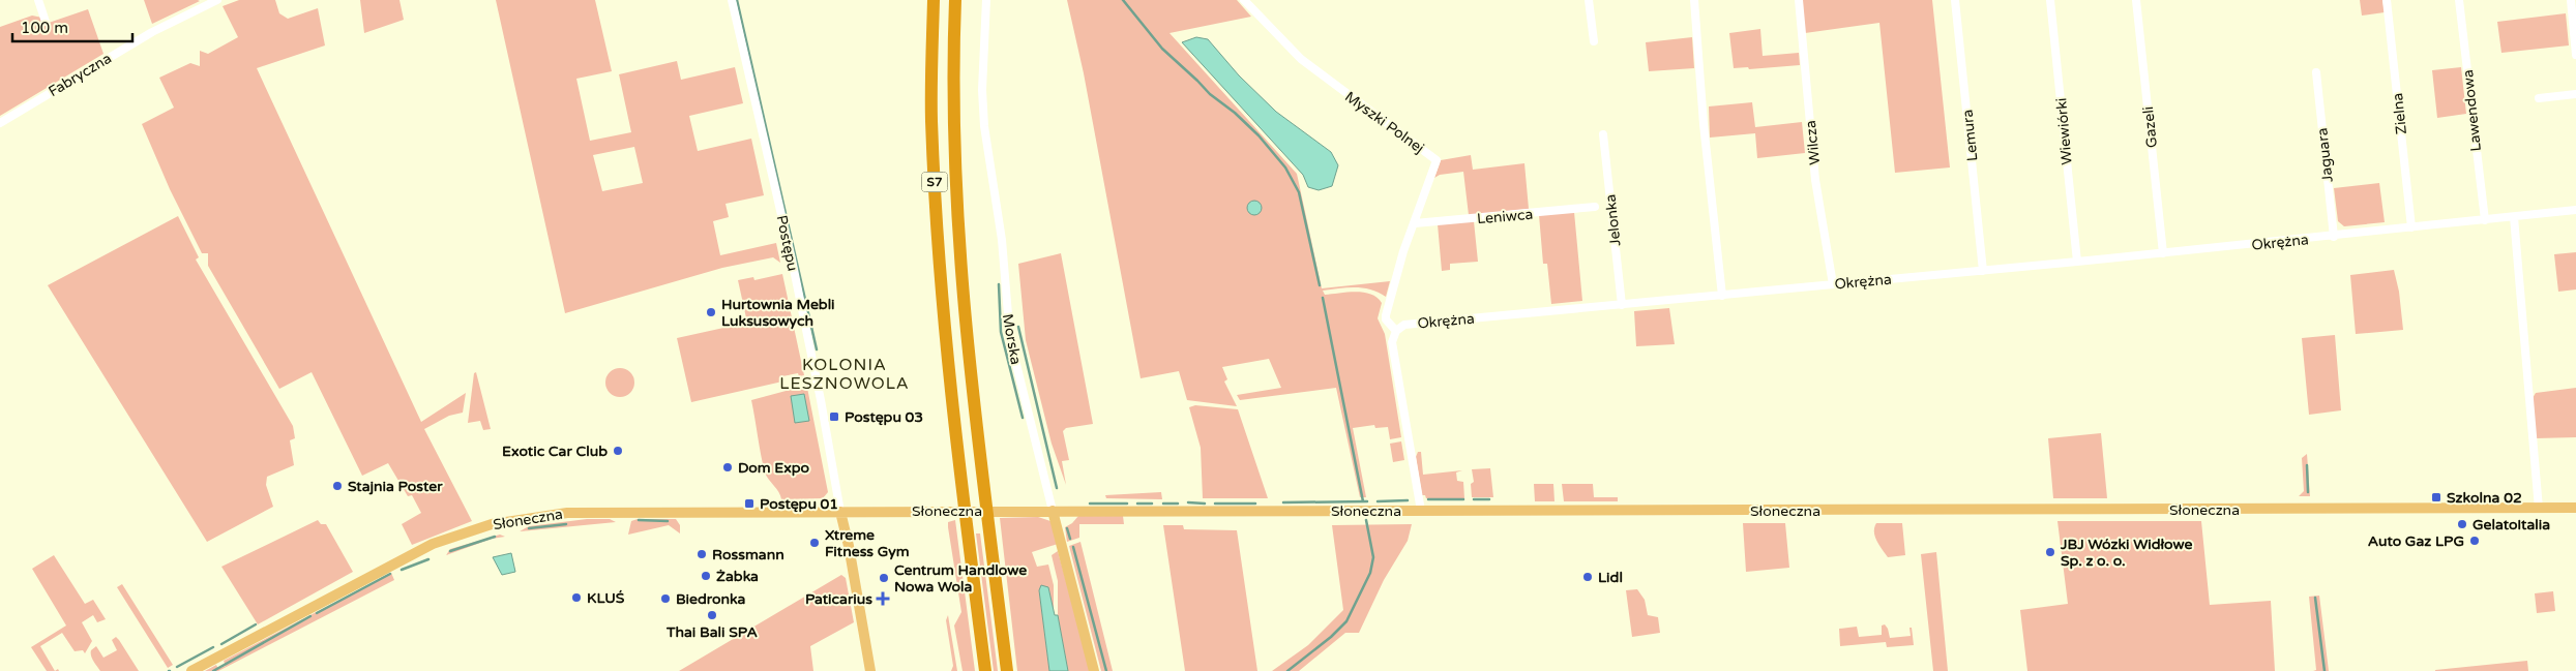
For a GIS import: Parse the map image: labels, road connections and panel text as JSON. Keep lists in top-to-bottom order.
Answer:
{
  "streets": {
    "highway": ["S7"],
    "main road": ["Postępu", "Morska", "Słoneczna"],
    "street": [
      "Fabryczna",
      "Lawendowa",
      "Zielna",
      "Myszki Polnej",
      "Gazeli",
      "Wiewiórki",
      "Lemura",
      "Wilcza",
      "Jaguara",
      "Leniwca",
      "Jelonka",
      "Okrężna"
    ]
  },
  "crossings": [
    ["Lawendowa", "Okrężna"],
    ["Zielna", "Okrężna"],
    ["Myszki Polnej", "Leniwca"],
    ["Myszki Polnej", "Okrężna"],
    ["Gazeli", "Okrężna"],
    ["Wiewiórki", "Okrężna"],
    ["Lemura", "Okrężna"],
    ["Wilcza", "Okrężna"],
    ["Jaguara", "Okrężna"],
    ["Jelonka", "Okrężna"],
    ["Postępu", "Słoneczna"],
    ["Morska", "Słoneczna"]
  ],
  "districts": ["KOLONIA LESZNOWOLA"],
  "places": {
    "other": [
      "Hurtownia Mebli Luksusowych",
      "Exotic Car Club",
      "Dom Expo",
      "Stajnia Poster",
      "GelatoItalia",
      "Auto Gaz LPG",
      "Xtreme Fitness Gym",
      "JBJ Wózki Widłowe Sp. z o. o.",
      "Rossmann",
      "Żabka",
      "Lidl",
      "Centrum Handlowe Nowa Wola",
      "KLUŚ",
      "Biedronka",
      "Thai Bali SPA"
    ],
    "transit": ["Postępu 03", "Szkolna 02", "Postępu 01"],
    "health": ["Paticarius"]
  },
  "scale_bar": "100 m"
}
